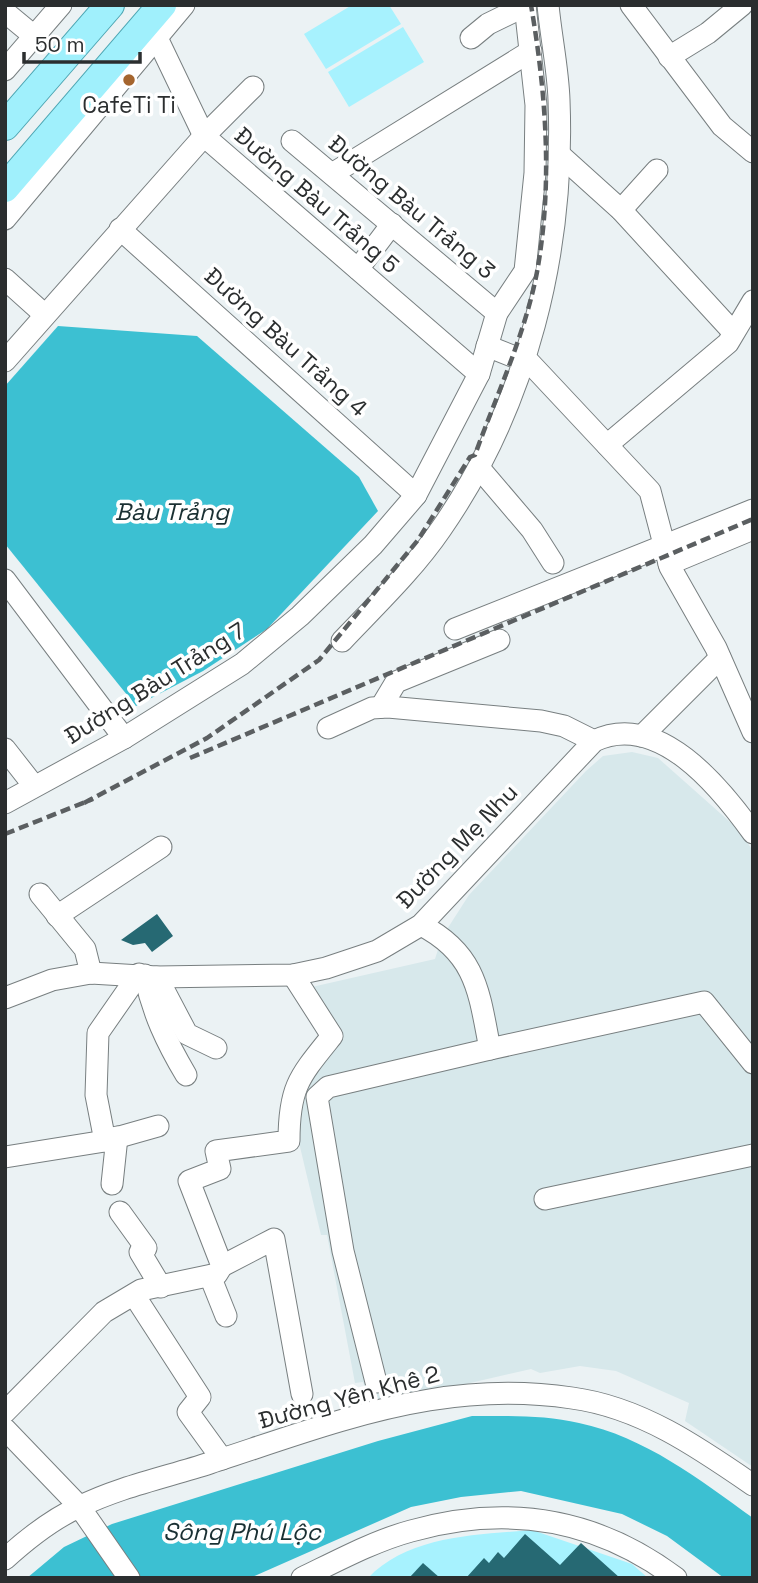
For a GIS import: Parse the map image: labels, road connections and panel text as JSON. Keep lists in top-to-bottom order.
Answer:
{
  "streets": {
    "street": [
      "Đường Bàu Trảng 5",
      "Đường Bàu Trảng 3",
      "Đường Bàu Trảng 4",
      "Đường Bàu Trảng 7",
      "Đường Mẹ Nhu",
      "Đường Yên Khê 2"
    ]
  },
  "crossings": [
    ["Đường Bàu Trảng 5", "Đường Bàu Trảng 7"],
    ["Đường Bàu Trảng 3", "Đường Bàu Trảng 7"],
    ["Đường Bàu Trảng 4", "Đường Bàu Trảng 7"]
  ],
  "water": ["Bàu Trảng", "Sông Phú Lộc"],
  "places": ["CafeTi Ti"],
  "scale_bar": "50 m"
}
